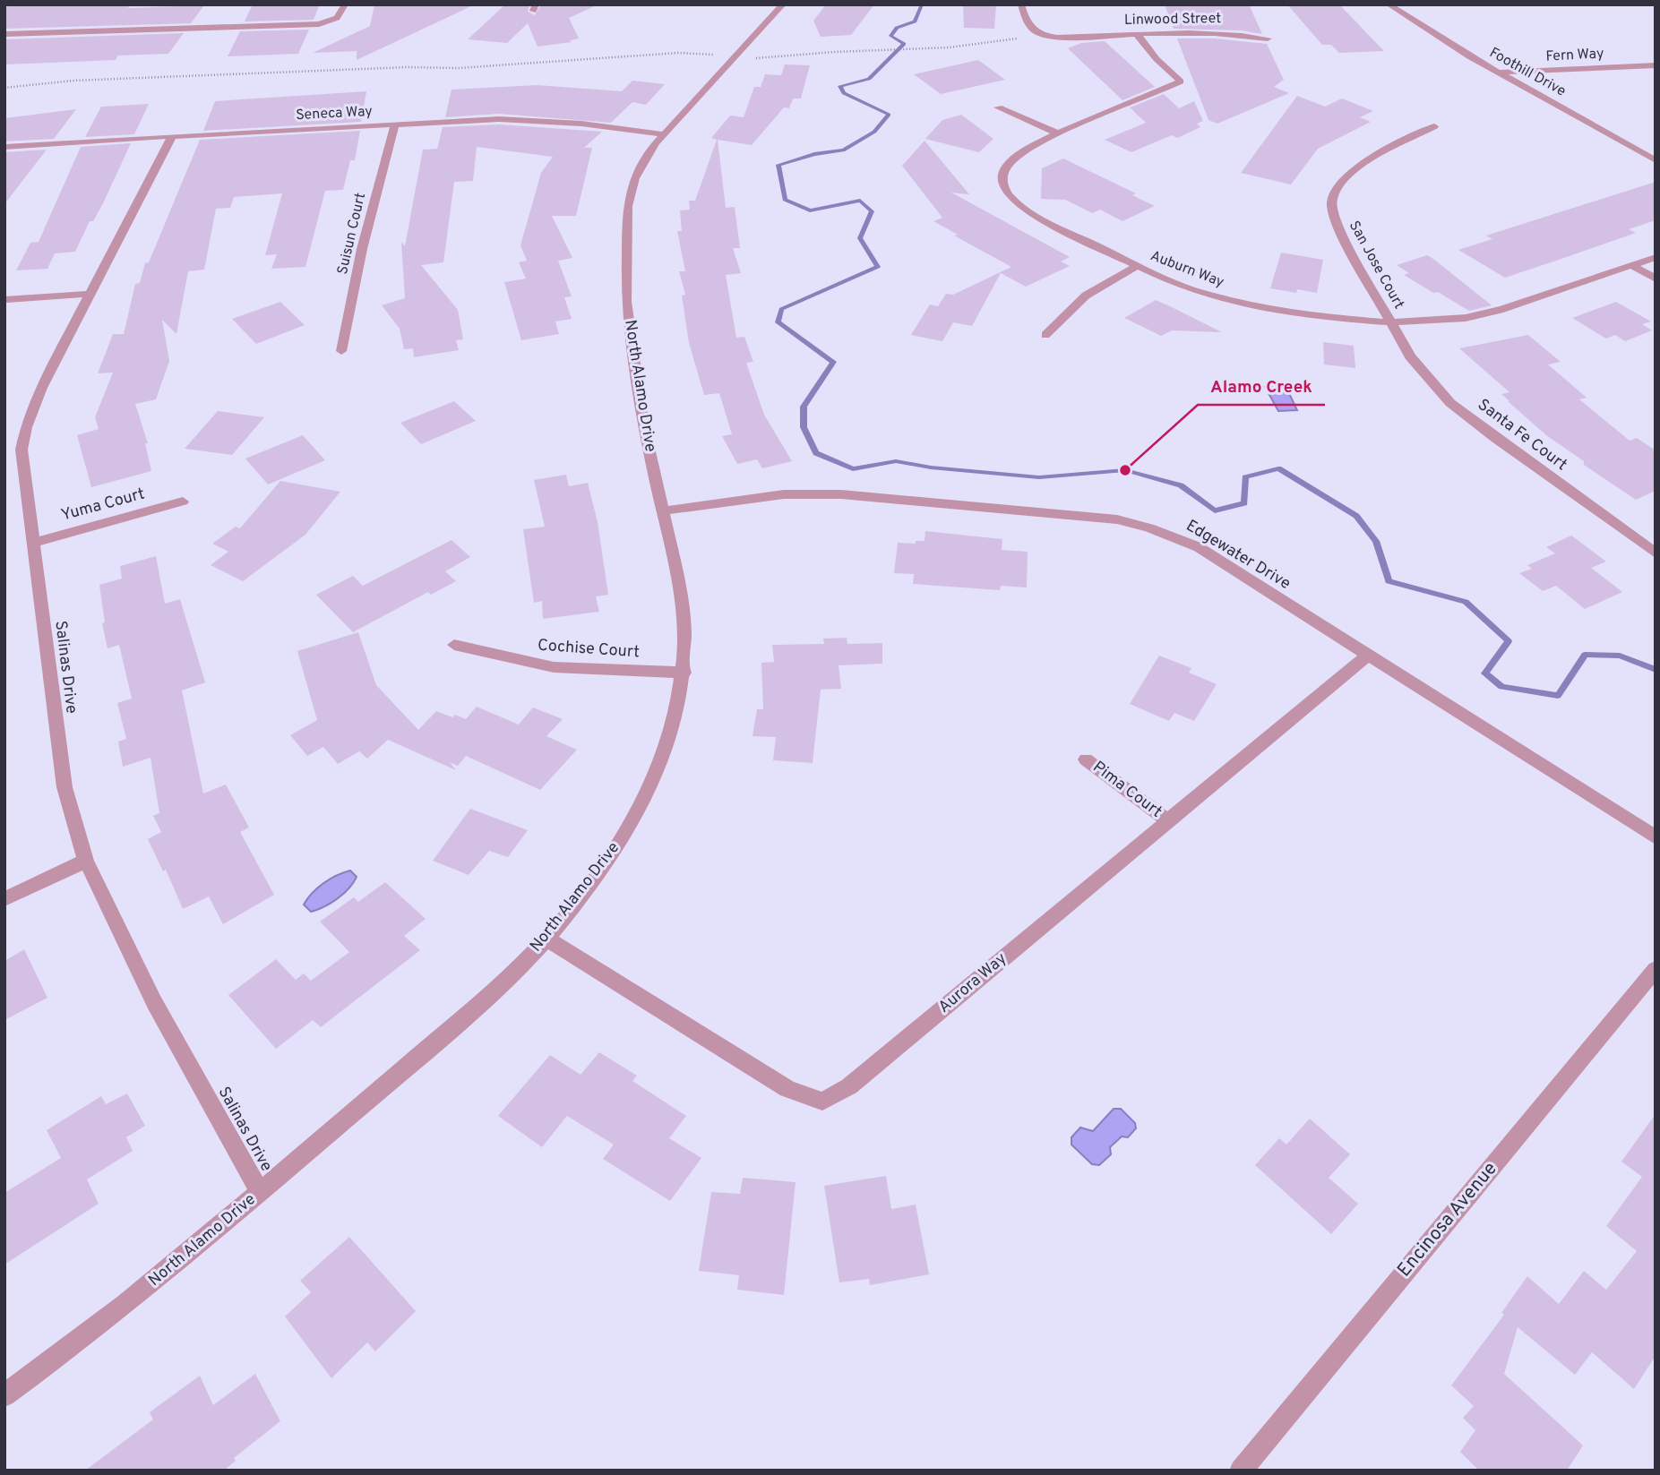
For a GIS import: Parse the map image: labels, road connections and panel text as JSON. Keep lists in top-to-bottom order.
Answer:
{
  "streets": {
    "street": [
      "Linwood Street",
      "Fern Way",
      "Foothill Drive",
      "Seneca Way",
      "Suisun Court",
      "San Jose Court",
      "Auburn Way",
      "North Alamo Drive",
      "Santa Fe Court",
      "Yuma Court",
      "Edgewater Drive",
      "Cochise Court",
      "Salinas Drive",
      "Pima Court",
      "Aurora Way",
      "Encinosa Avenue"
    ]
  },
  "crossings": [
    ["Linwood Street", "Auburn Way"],
    ["Fern Way", "Foothill Drive"],
    ["Seneca Way", "Suisun Court"],
    ["Seneca Way", "North Alamo Drive"],
    ["Seneca Way", "Salinas Drive"],
    ["San Jose Court", "Auburn Way"],
    ["San Jose Court", "Santa Fe Court"],
    ["Auburn Way", "Santa Fe Court"],
    ["North Alamo Drive", "Edgewater Drive"],
    ["North Alamo Drive", "Cochise Court"],
    ["North Alamo Drive", "Salinas Drive"],
    ["North Alamo Drive", "Aurora Way"],
    ["Yuma Court", "Salinas Drive"],
    ["Edgewater Drive", "Aurora Way"],
    ["Pima Court", "Aurora Way"]
  ],
  "places": ["Alamo Creek"]
}
